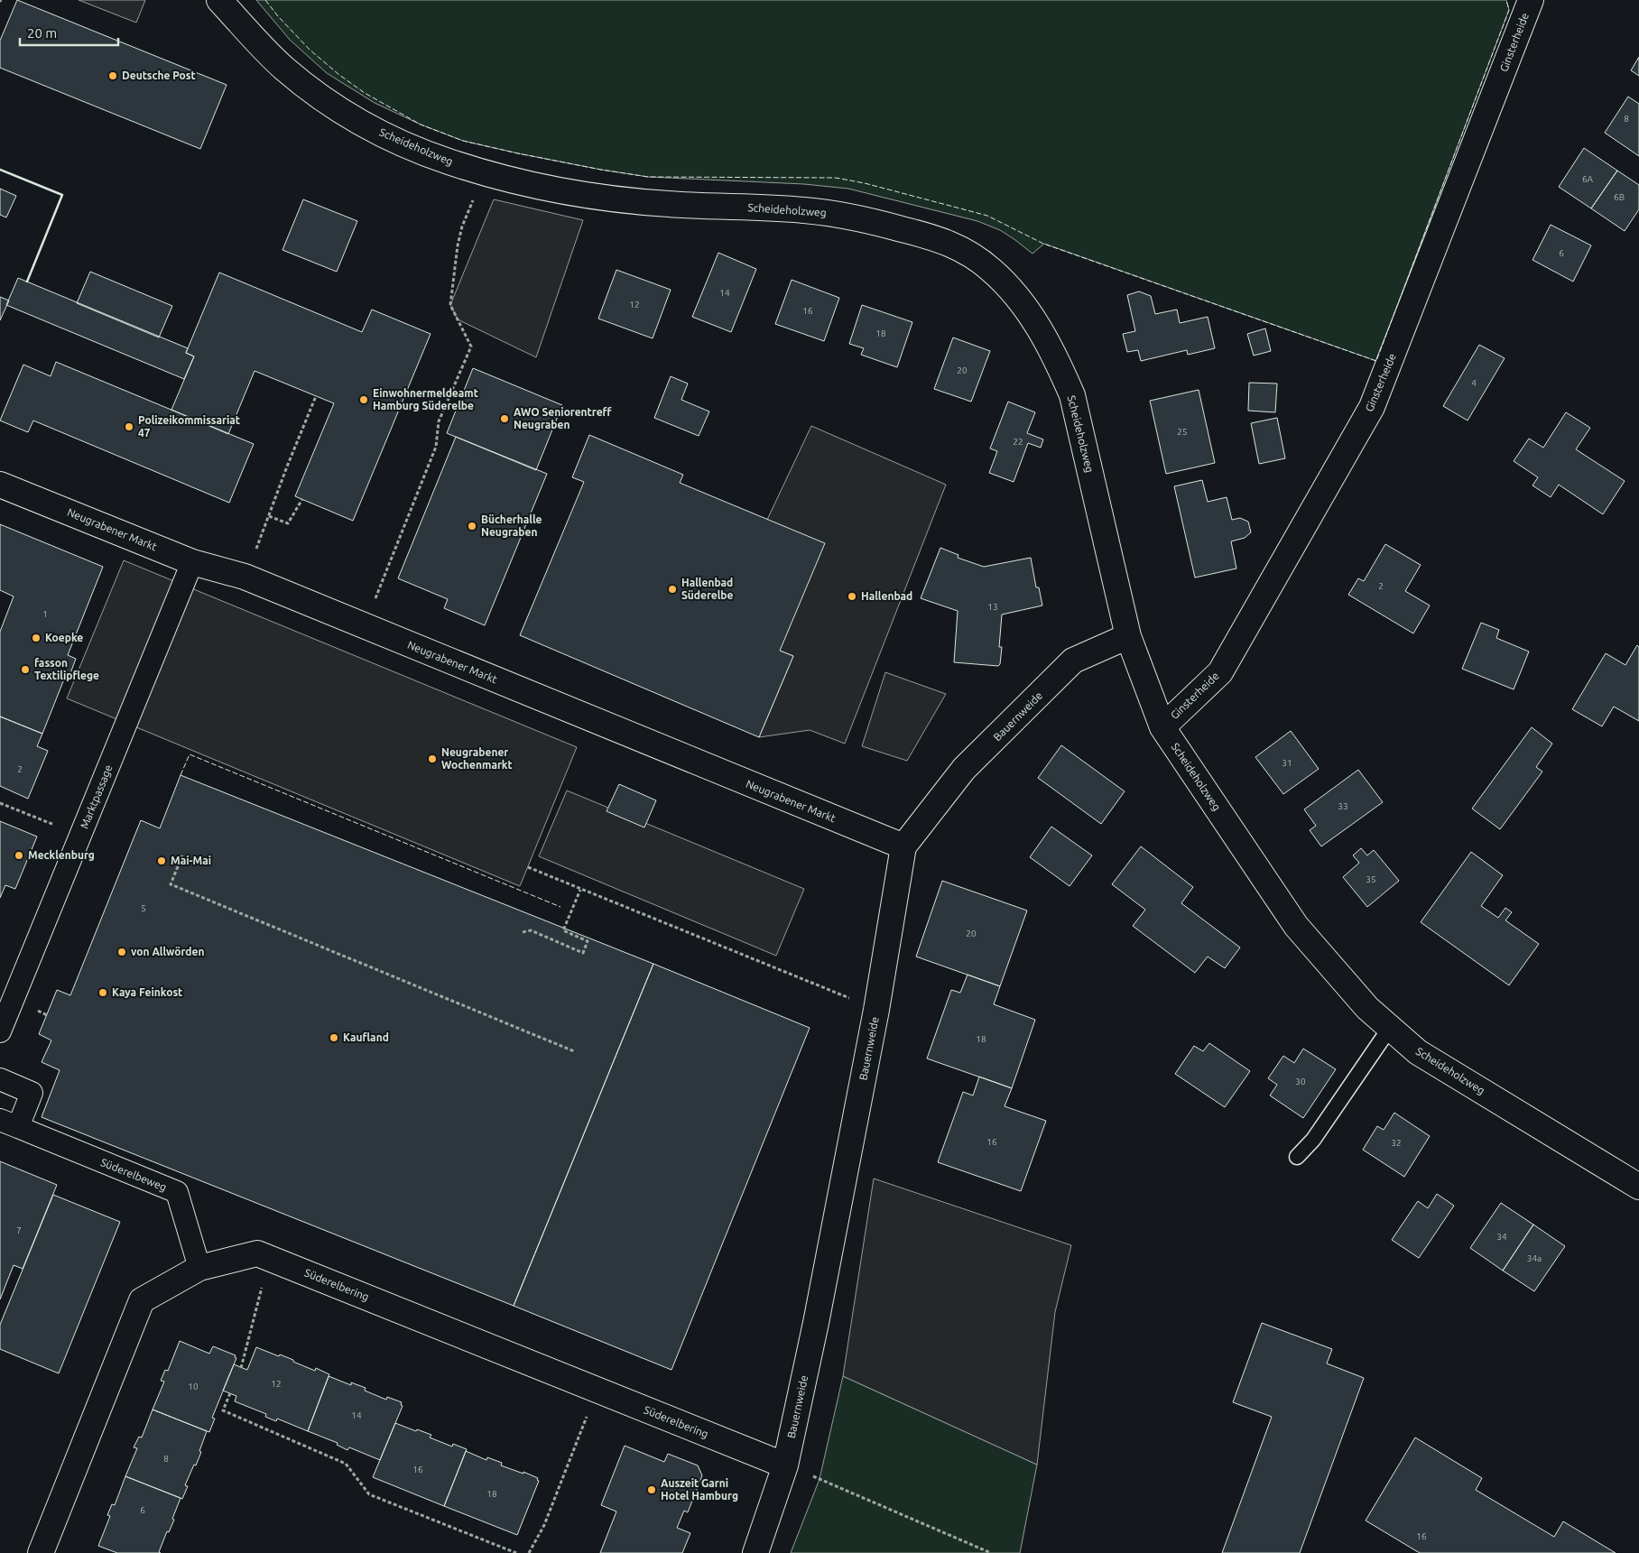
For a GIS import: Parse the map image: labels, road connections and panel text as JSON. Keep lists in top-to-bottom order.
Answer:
{
  "streets": {
    "street": [
      "Ginsterheide",
      "Scheideholzweg",
      "Neugrabener Markt",
      "Bauernweide",
      "Marktpassage",
      "Süderelbeweg",
      "Süderelbering"
    ]
  },
  "crossings": [
    ["Ginsterheide", "Scheideholzweg"],
    ["Scheideholzweg", "Bauernweide"],
    ["Neugrabener Markt", "Bauernweide"],
    ["Neugrabener Markt", "Marktpassage"],
    ["Bauernweide", "Süderelbering"],
    ["Süderelbeweg", "Süderelbering"]
  ],
  "places": [
    "Deutsche Post",
    "Einwohnermeldeamt Hamburg Süderelbe",
    "AWO Seniorentreff Neugraben",
    "Polizeikommissariat 47",
    "Bücherhalle Neugraben",
    "Hallenbad Süderelbe",
    "Hallenbad",
    "Koepke",
    "fasson Textilipflege",
    "Neugrabener Wochenmarkt",
    "Mecklenburg",
    "Mai-Mai",
    "von Allwörden",
    "Kaya Feinkost",
    "Kaufland",
    "Auszeit Garni Hotel Hamburg"
  ],
  "house_numbers": [
    "8",
    "6A",
    "6B",
    "6",
    "14",
    "12",
    "16",
    "18",
    "20",
    "4",
    "25",
    "22",
    "2",
    "13",
    "1",
    "31",
    "2",
    "33",
    "35",
    "5",
    "20",
    "18",
    "30",
    "16",
    "32",
    "7",
    "34",
    "34a",
    "12",
    "10",
    "14",
    "8",
    "16",
    "18",
    "6",
    "16"
  ],
  "scale_bar": "20 m"
}
